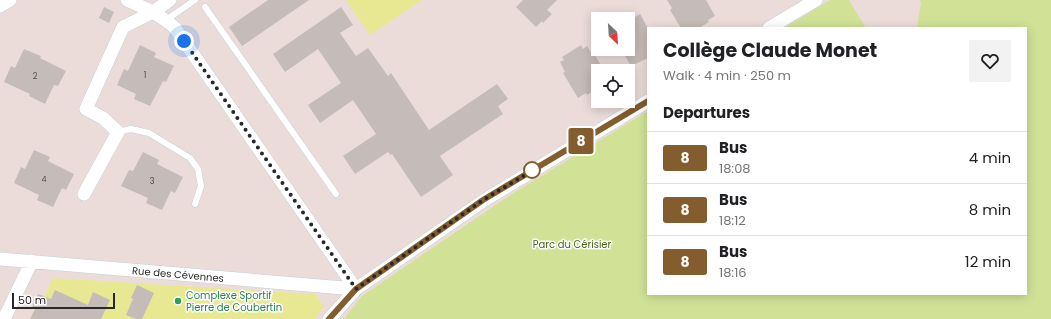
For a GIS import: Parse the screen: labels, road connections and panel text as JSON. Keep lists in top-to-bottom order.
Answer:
{
  "streets": {
    "street": ["Rue des Cévennes"]
  },
  "parks": ["Parc du Cérisier"],
  "places": ["Complexe Sportif Pierre de Coubertin"],
  "lines": ["bus line 8"],
  "house_numbers": [
    "1",
    "2",
    "4",
    "3"
  ],
  "scale_bar": "50 m",
  "north": "bottom right",
  "page": {
    "on_map": "8",
    "heading": [
      ["Collège Claude Monet", "Walk · 4 min · 250 m"],
      "Departures"
    ],
    "list": [
      {
        "mark": "8",
        "name": "Bus",
        "note": "18:08",
        "value": "4 min"
      },
      {
        "mark": "8",
        "name": "Bus",
        "note": "18:12",
        "value": "8 min"
      },
      {
        "mark": "8",
        "name": "Bus",
        "note": "18:16",
        "value": "12 min"
      }
    ],
    "scale": "50 m"
  }
}
